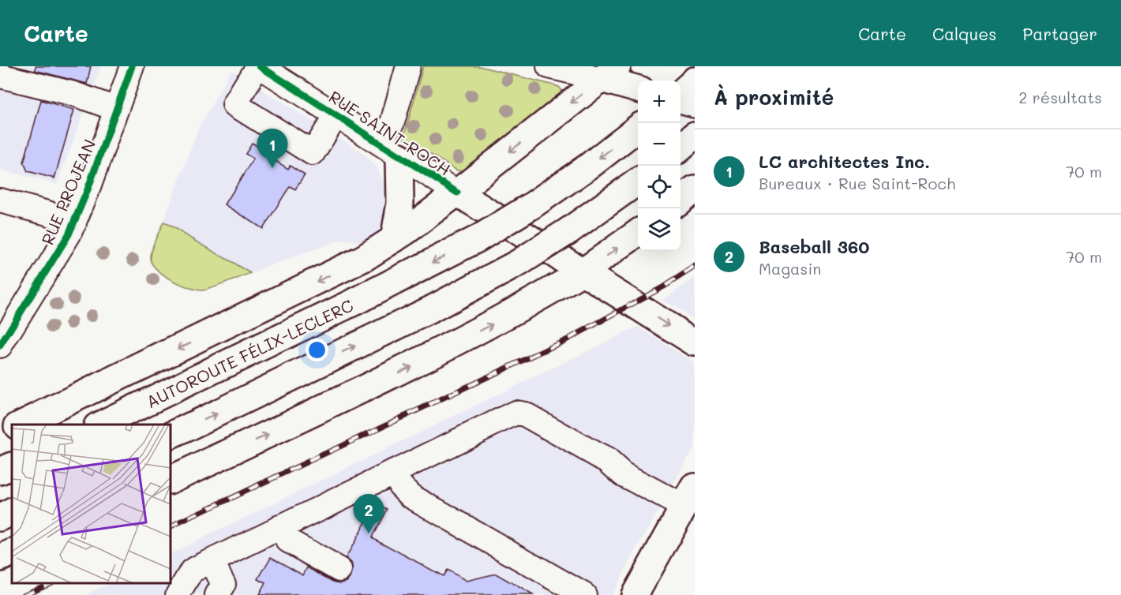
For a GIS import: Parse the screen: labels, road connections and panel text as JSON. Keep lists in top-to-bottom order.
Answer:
{
  "streets": {
    "main road": ["RUE SAINT-ROCH", "AUTOROUTE FÉLIX-LECLERC"],
    "street": ["RUE PROJEAN"]
  },
  "page": {
    "header": "Carte",
    "nav": ["Carte", "Calques", "Partager"],
    "heading": ["À proximité", "2 résultats"],
    "map_buttons": ["+", "−"],
    "list": [
      {
        "mark": "1",
        "name": "LC architectes Inc.",
        "note": "Bureaux · Rue Saint-Roch",
        "value": "70 m"
      },
      {
        "mark": "2",
        "name": "Baseball 360",
        "note": "Magasin",
        "value": "70 m"
      }
    ],
    "pins": ["1", "2"]
  }
}
